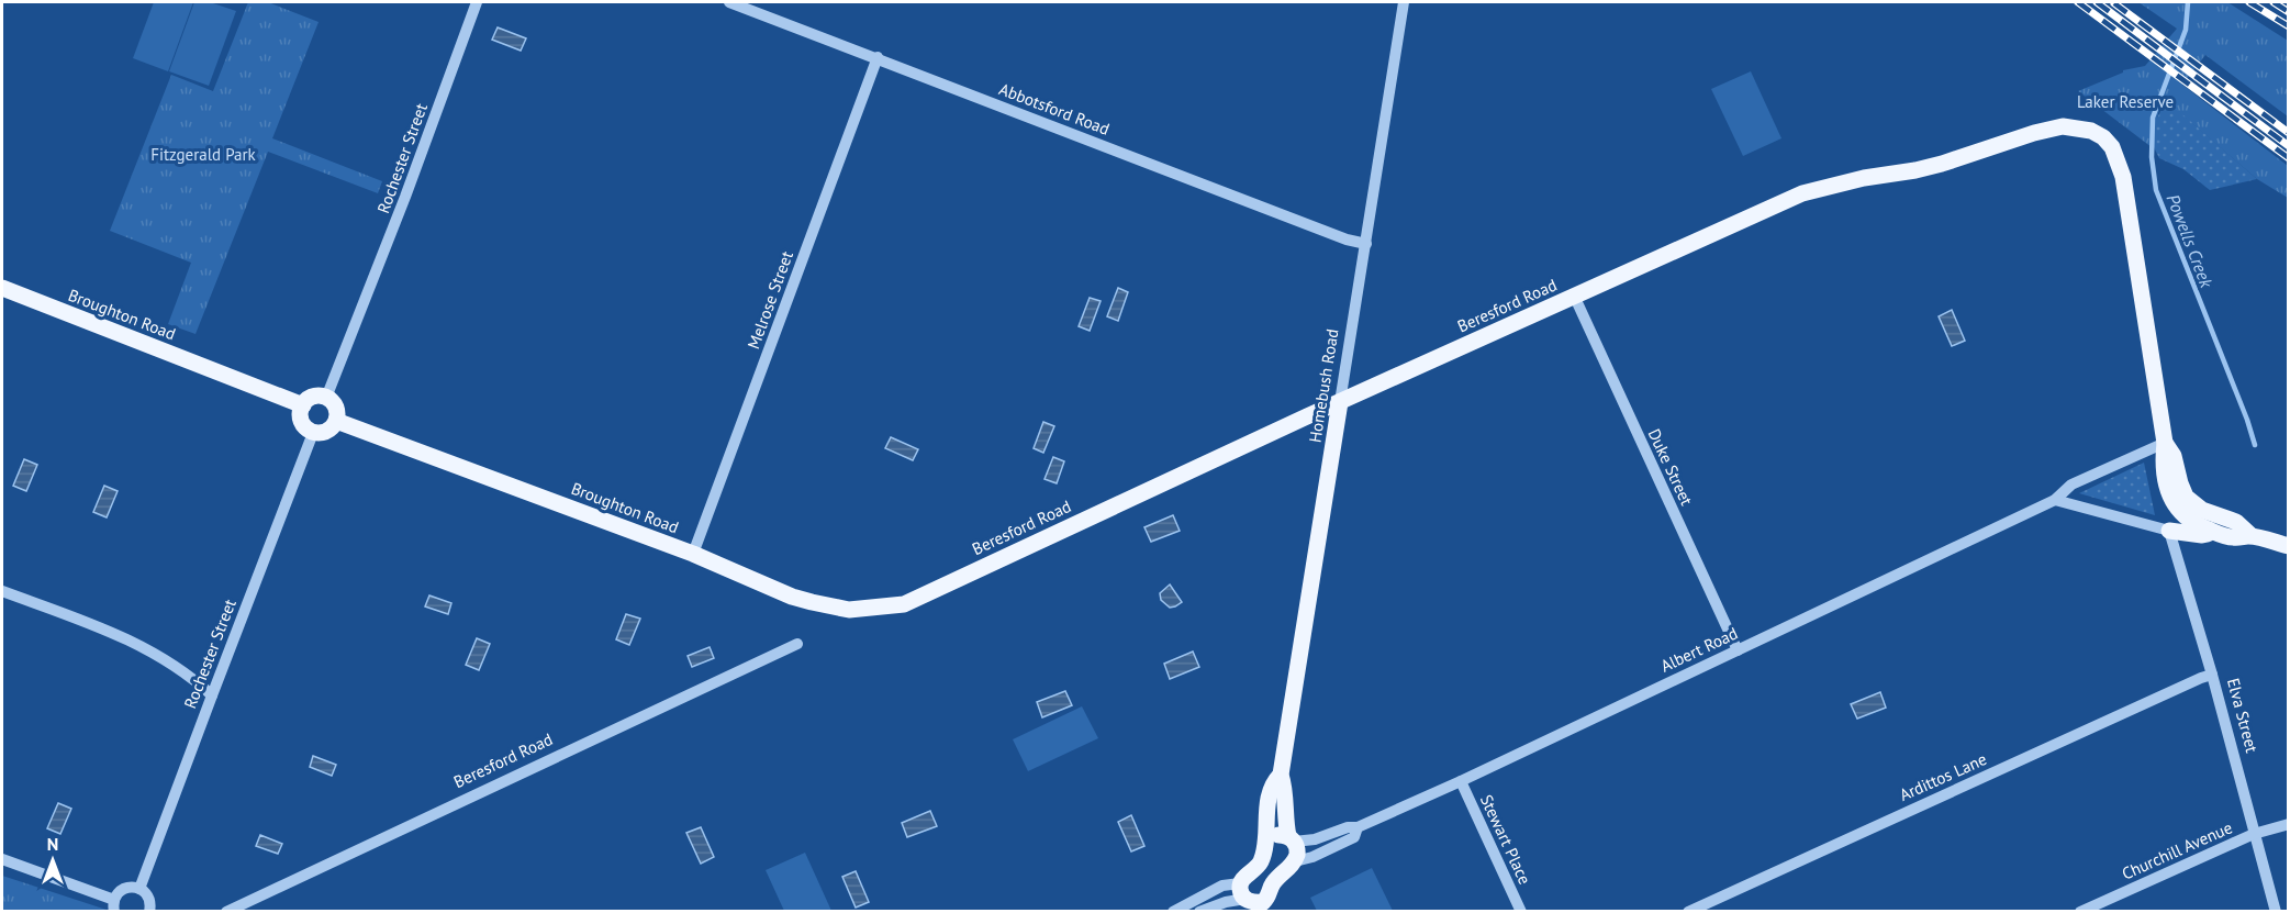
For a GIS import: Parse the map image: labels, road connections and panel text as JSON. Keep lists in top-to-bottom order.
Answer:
{
  "streets": {
    "main road": ["Beresford Road", "Broughton Road", "Homebush Road"],
    "street": [
      "Abbotsford Road",
      "Rochester Street",
      "Melrose Street",
      "Duke Street",
      "Albert Road",
      "Elva Street",
      "Ardittos Lane",
      "Stewart Place",
      "Churchill Avenue"
    ]
  },
  "crossings": [
    ["Abbotsford Road", "Melrose Street"],
    ["Abbotsford Road", "Homebush Road"],
    ["Rochester Street", "Broughton Road"],
    ["Melrose Street", "Broughton Road"],
    ["Beresford Road", "Broughton Road"],
    ["Beresford Road", "Homebush Road"],
    ["Beresford Road", "Duke Street"],
    ["Beresford Road", "Albert Road"],
    ["Homebush Road", "Albert Road"],
    ["Duke Street", "Albert Road"],
    ["Albert Road", "Stewart Place"],
    ["Elva Street", "Ardittos Lane"],
    ["Elva Street", "Churchill Avenue"]
  ],
  "water": ["Powells Creek"],
  "parks": ["Laker Reserve", "Fitzgerald Park"],
  "north": "top"
}
